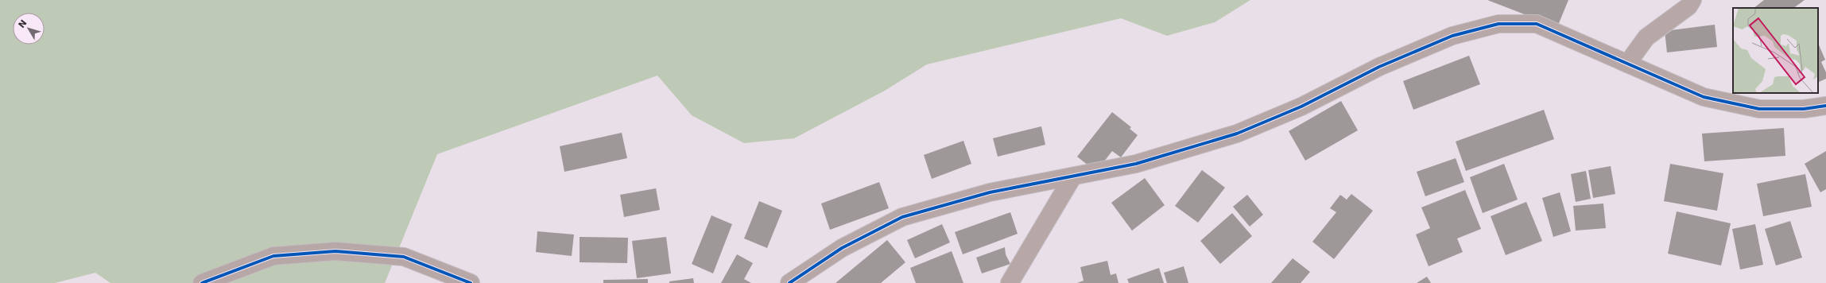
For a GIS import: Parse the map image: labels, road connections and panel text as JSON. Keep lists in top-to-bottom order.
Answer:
{
  "north": "top left"
}
